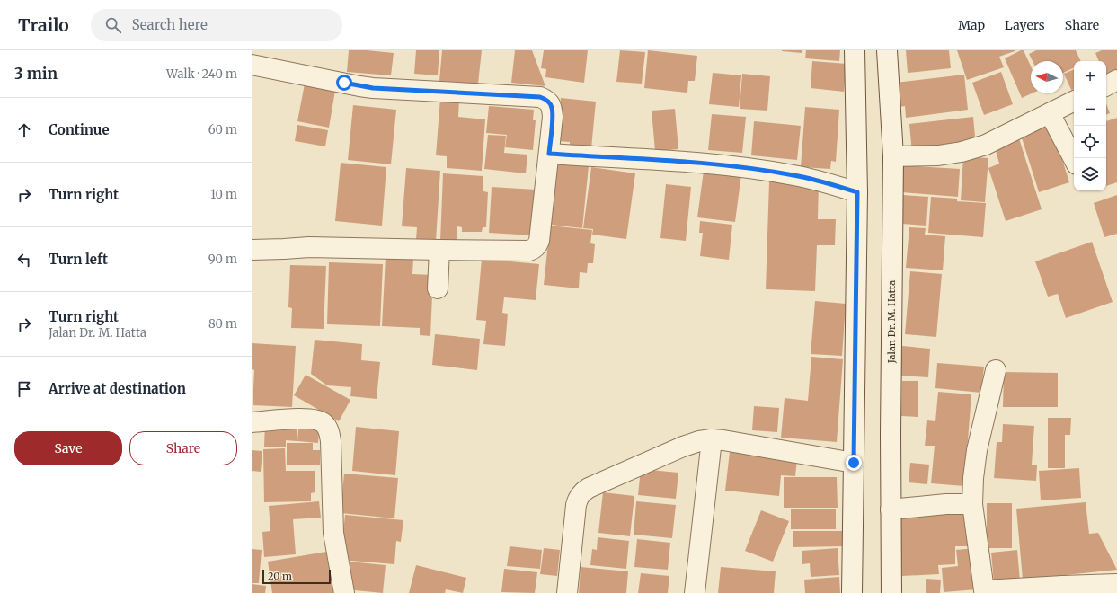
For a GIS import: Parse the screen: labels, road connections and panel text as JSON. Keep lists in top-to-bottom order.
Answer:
{
  "streets": {
    "street": ["Jalan Dr. M. Hatta"]
  },
  "scale_bar": "20 m",
  "north": "left",
  "page": {
    "header": "Trailo",
    "search": "Search here",
    "nav": ["Map", "Layers", "Share"],
    "heading": ["3 min", "Walk · 240 m"],
    "map_buttons": ["+", "−"],
    "list": [
      ["Continue", "60 m"],
      ["Turn right", "10 m"],
      ["Turn left", "90 m"],
      ["Turn right", "Jalan Dr. M. Hatta", "80 m"],
      "Arrive at destination"
    ],
    "buttons": ["Save", "Share"],
    "scale": "20 m"
  }
}
